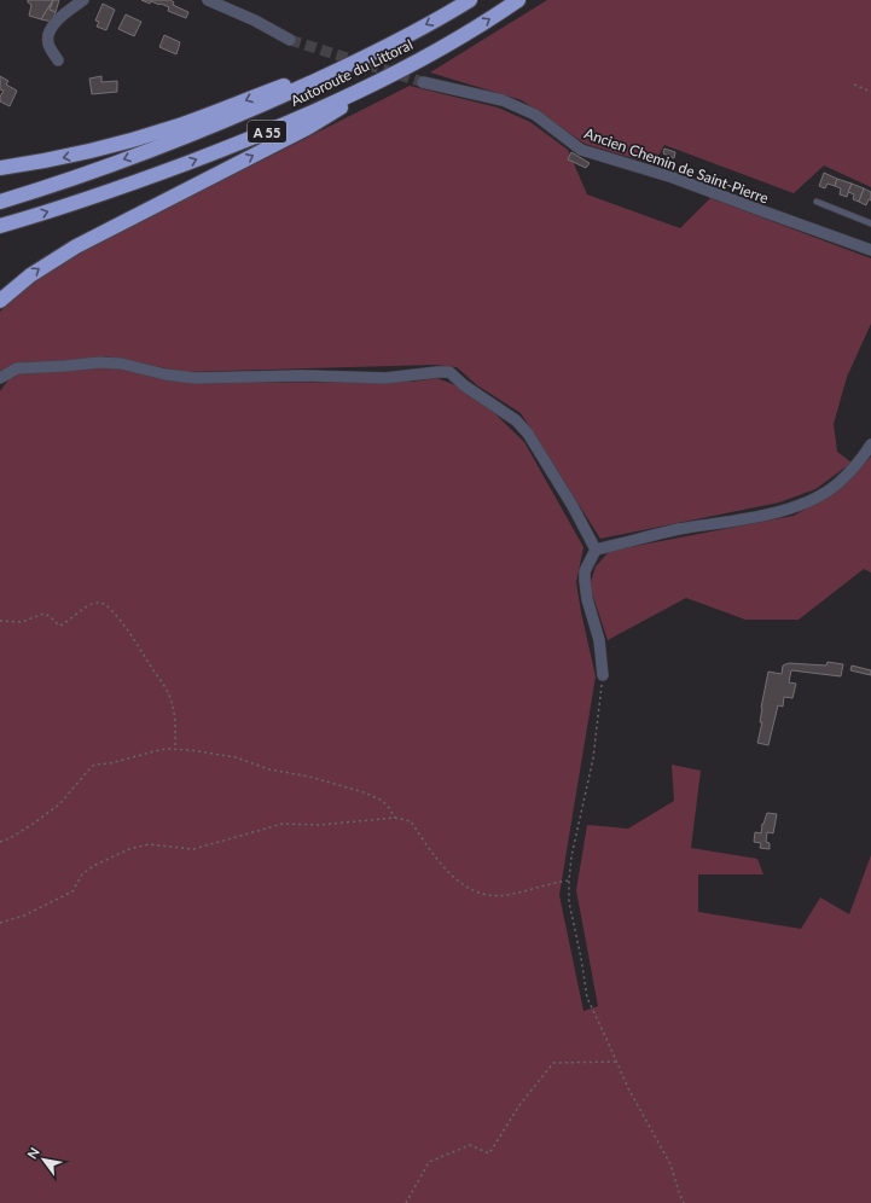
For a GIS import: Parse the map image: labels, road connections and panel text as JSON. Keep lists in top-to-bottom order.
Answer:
{
  "streets": {
    "highway": ["Autoroute du Littoral", "A 55"],
    "street": ["Ancien Chemin de Saint-Pierre"]
  },
  "north": "top left"
}
